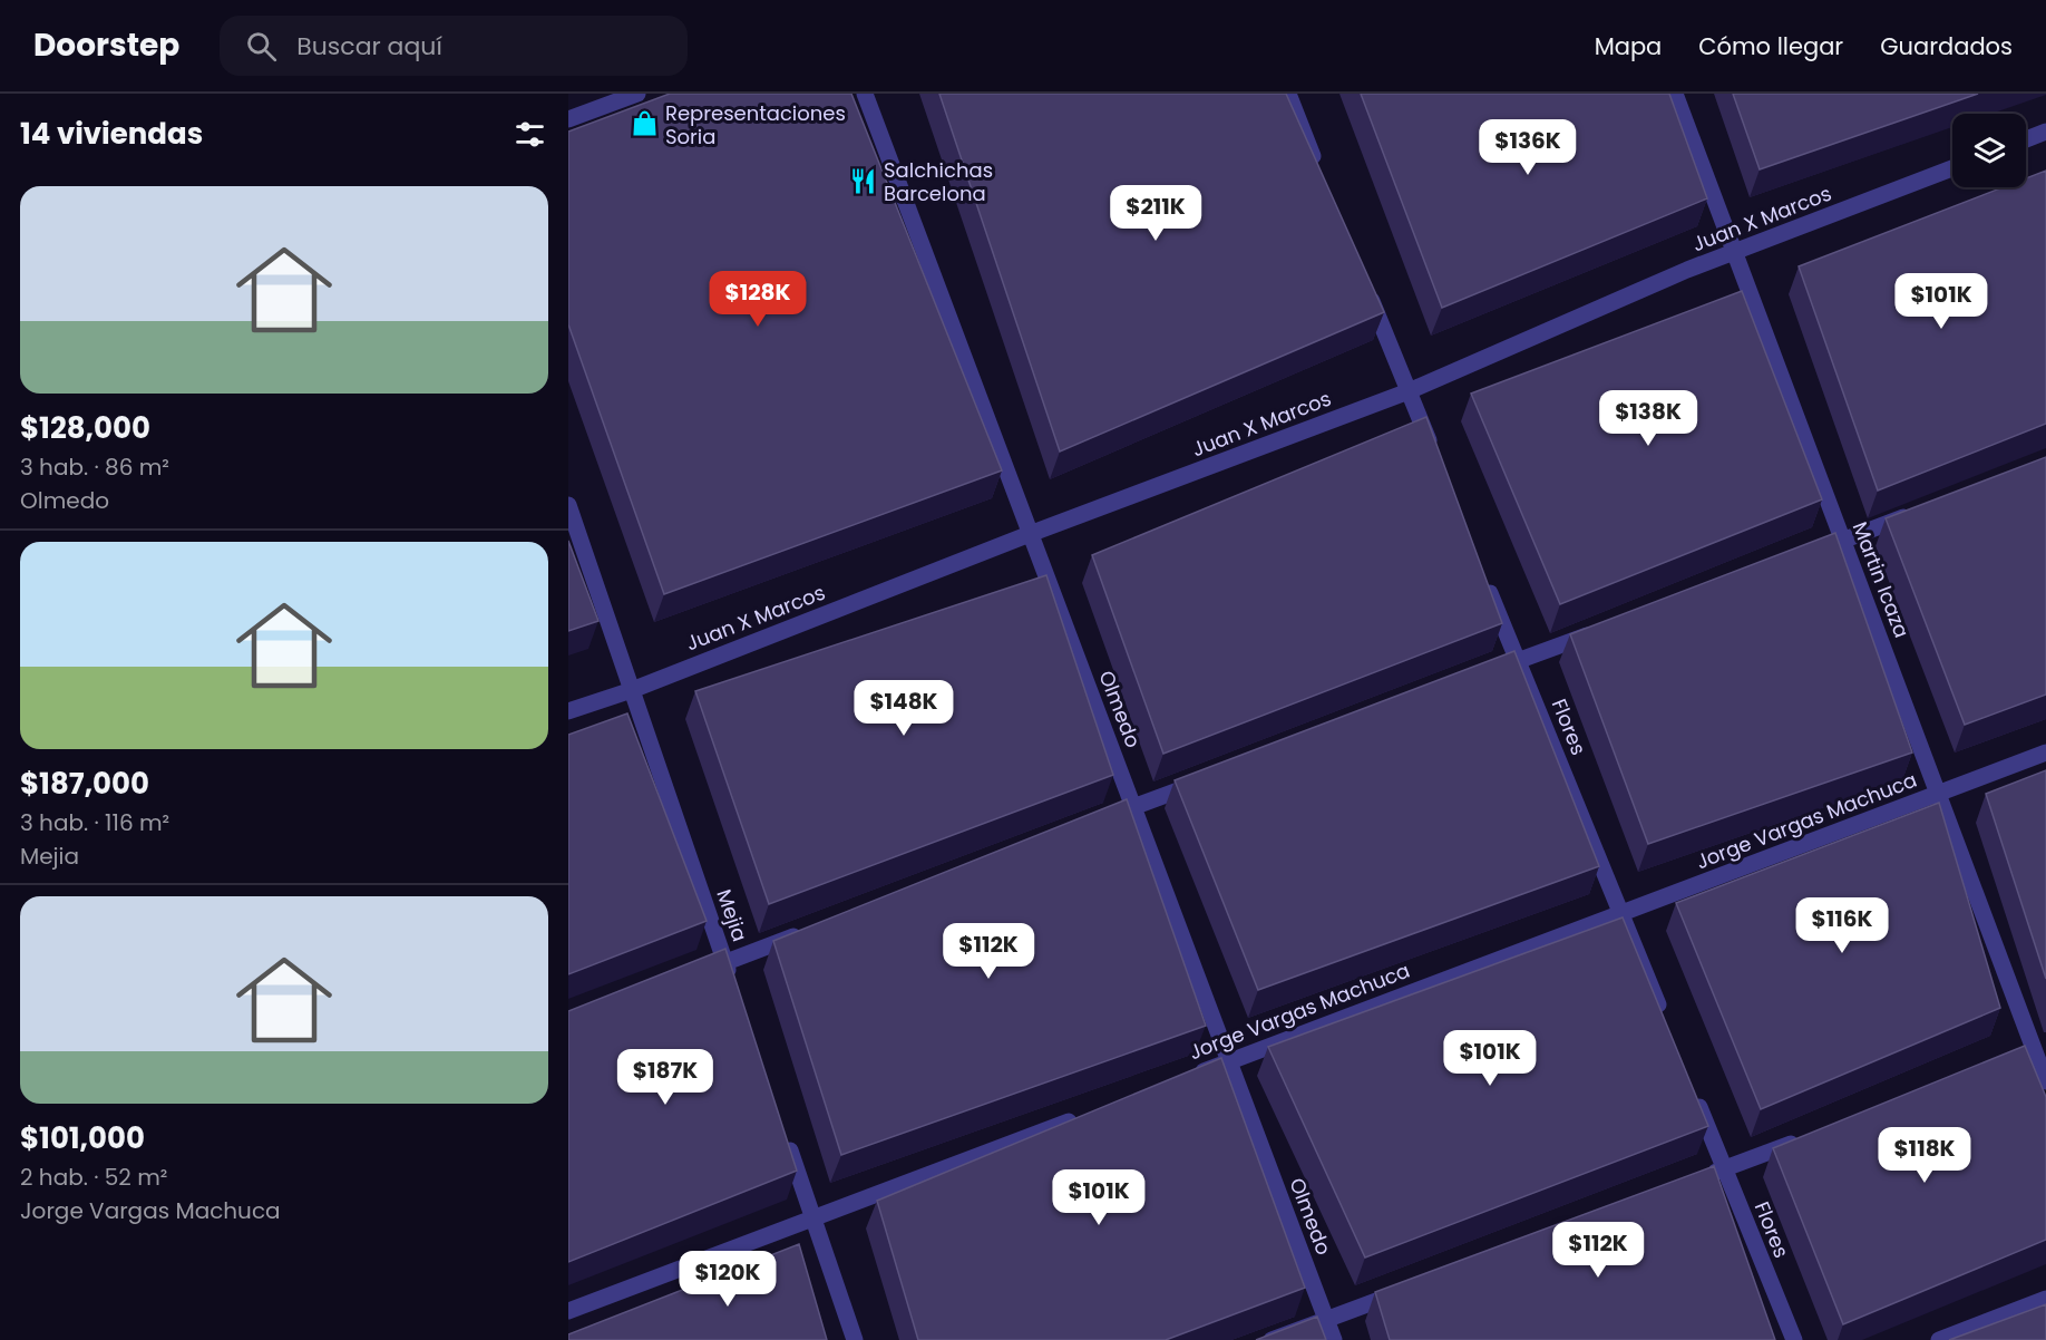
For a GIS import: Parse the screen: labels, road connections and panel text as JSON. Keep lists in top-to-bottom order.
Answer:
{
  "streets": {
    "street": [
      "Juan X Marcos",
      "Martin Icaza",
      "Olmedo",
      "Flores",
      "Jorge Vargas Machuca",
      "Mejia"
    ]
  },
  "crossings": [
    ["Juan X Marcos", "Martin Icaza"],
    ["Juan X Marcos", "Olmedo"],
    ["Juan X Marcos", "Mejia"],
    ["Martin Icaza", "Jorge Vargas Machuca"],
    ["Olmedo", "Jorge Vargas Machuca"],
    ["Flores", "Jorge Vargas Machuca"]
  ],
  "places": {
    "shop": ["Representaciones Soria"],
    "restaurant": ["Salchichas Barcelona"]
  },
  "page": {
    "header": "Doorstep",
    "search": "Buscar aquí",
    "nav": ["Mapa", "Cómo llegar", "Guardados"],
    "heading": "14 viviendas",
    "price": [
      "$136K",
      "$211K",
      "$128K",
      "$101K",
      "$138K",
      "$148K",
      "$116K",
      "$112K",
      "$101K",
      "$187K",
      "$118K",
      "$101K",
      "$112K",
      "$120K"
    ],
    "list": [
      {
        "name": "$128,000",
        "note": "3 hab. · 86 m² · Olmedo"
      },
      {
        "name": "$187,000",
        "note": "3 hab. · 116 m² · Mejia"
      },
      {
        "name": "$101,000",
        "note": "2 hab. · 52 m² · Jorge Vargas Machuca"
      }
    ]
  }
}
